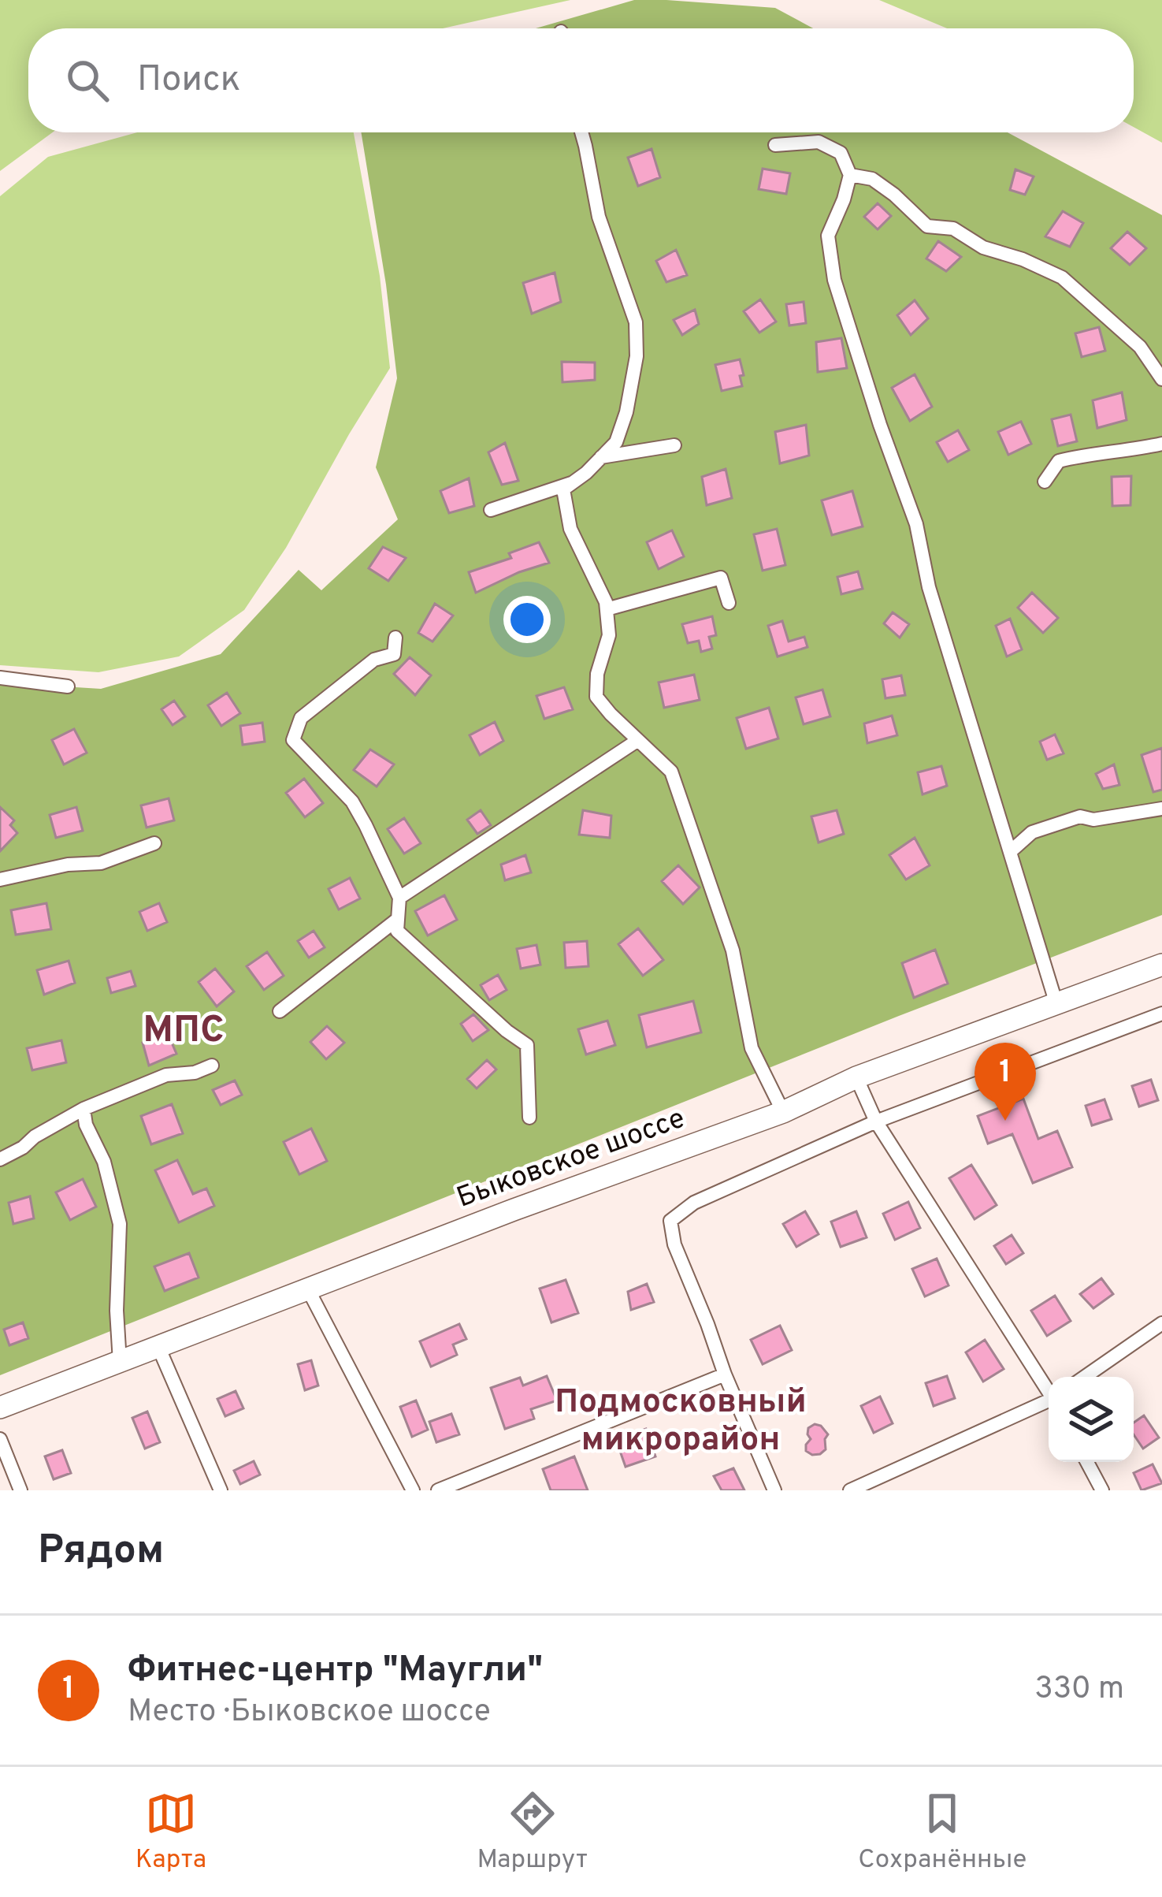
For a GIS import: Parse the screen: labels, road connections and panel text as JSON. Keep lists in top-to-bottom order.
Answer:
{
  "streets": {
    "main road": ["Быковское шоссе"]
  },
  "districts": ["МПС", "Подмосковный микрорайон"],
  "page": {
    "search": "Поиск",
    "pins": "1",
    "heading": "Рядом",
    "list": [
      {
        "mark": "1",
        "name": "Фитнес-центр \"Маугли\"",
        "note": "Место · Быковское шоссе",
        "value": "330 m"
      }
    ],
    "nav": ["Карта", "Маршрут", "Сохранённые"]
  }
}
